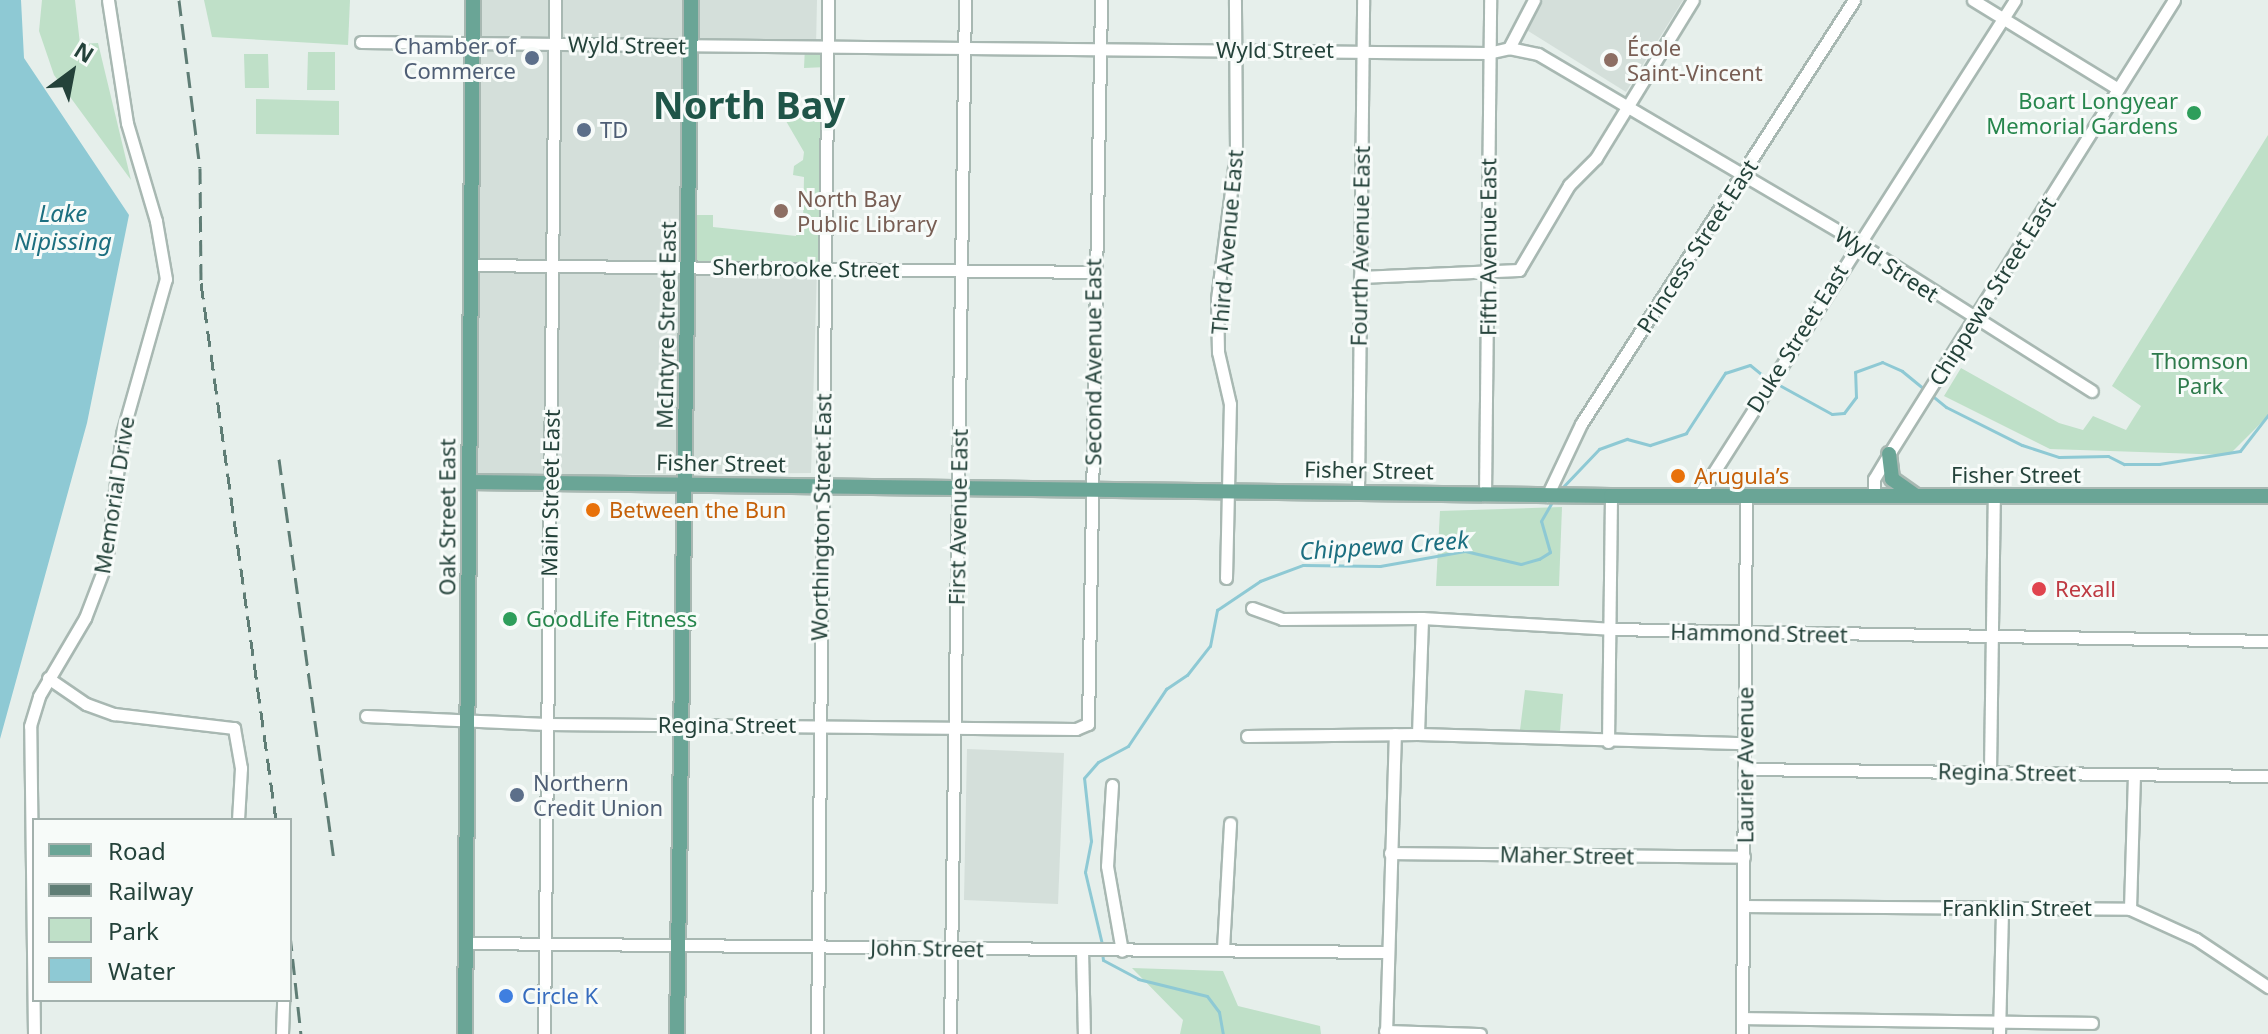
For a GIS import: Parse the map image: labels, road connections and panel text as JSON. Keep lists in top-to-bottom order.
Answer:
{
  "streets": {
    "main road": ["McIntyre Street East", "Fisher Street", "Oak Street East"],
    "street": [
      "Wyld Street",
      "Third Avenue East",
      "Fourth Avenue East",
      "Princess Street East",
      "Fifth Avenue East",
      "Sherbrooke Street",
      "Chippewa Street East",
      "Duke Street East",
      "Second Avenue East",
      "Main Street East",
      "Memorial Drive",
      "Worthington Street East",
      "First Avenue East",
      "Hammond Street",
      "Regina Street",
      "Laurier Avenue",
      "Maher Street",
      "Franklin Street",
      "John Street"
    ]
  },
  "crossings": [
    ["Wyld Street", "Third Avenue East"],
    ["Wyld Street", "Fourth Avenue East"],
    ["Wyld Street", "Princess Street East"],
    ["Wyld Street", "Fifth Avenue East"],
    ["Wyld Street", "Chippewa Street East"],
    ["Wyld Street", "McIntyre Street East"],
    ["Wyld Street", "Duke Street East"],
    ["Wyld Street", "Second Avenue East"],
    ["Wyld Street", "Main Street East"],
    ["Wyld Street", "Oak Street East"],
    ["Wyld Street", "Worthington Street East"],
    ["Wyld Street", "First Avenue East"],
    ["Third Avenue East", "Fisher Street"],
    ["Fourth Avenue East", "Fisher Street"],
    ["Princess Street East", "Fisher Street"],
    ["Fifth Avenue East", "Fisher Street"],
    ["Sherbrooke Street", "McIntyre Street East"],
    ["Sherbrooke Street", "Second Avenue East"],
    ["Sherbrooke Street", "Main Street East"],
    ["Sherbrooke Street", "Oak Street East"],
    ["Sherbrooke Street", "Worthington Street East"],
    ["Sherbrooke Street", "First Avenue East"],
    ["Chippewa Street East", "Fisher Street"],
    ["McIntyre Street East", "Fisher Street"],
    ["McIntyre Street East", "Regina Street"],
    ["McIntyre Street East", "John Street"],
    ["Duke Street East", "Fisher Street"],
    ["Second Avenue East", "Fisher Street"],
    ["Second Avenue East", "Regina Street"],
    ["Fisher Street", "Main Street East"],
    ["Fisher Street", "Oak Street East"],
    ["Fisher Street", "Worthington Street East"],
    ["Fisher Street", "First Avenue East"],
    ["Fisher Street", "Laurier Avenue"],
    ["Main Street East", "Regina Street"],
    ["Main Street East", "John Street"],
    ["Oak Street East", "Regina Street"],
    ["Oak Street East", "John Street"],
    ["Worthington Street East", "Regina Street"],
    ["Worthington Street East", "John Street"],
    ["First Avenue East", "Regina Street"],
    ["First Avenue East", "John Street"],
    ["Hammond Street", "Laurier Avenue"],
    ["Regina Street", "Laurier Avenue"],
    ["Laurier Avenue", "Maher Street"],
    ["Laurier Avenue", "Franklin Street"]
  ],
  "districts": ["North Bay"],
  "water": ["Lake Nipissing", "Chippewa Creek"],
  "parks": ["Thomson Park"],
  "places": [
    "Chamber of Commerce",
    "École Saint-Vincent",
    "Boart Longyear Memorial Gardens",
    "TD",
    "North Bay Public Library",
    "Arugula’s",
    "Between the Bun",
    "Rexall",
    "GoodLife Fitness",
    "Northern Credit Union",
    "Circle K"
  ],
  "legend": [
    "Road",
    "Railway",
    "Park",
    "Water"
  ],
  "north": "top right"
}
